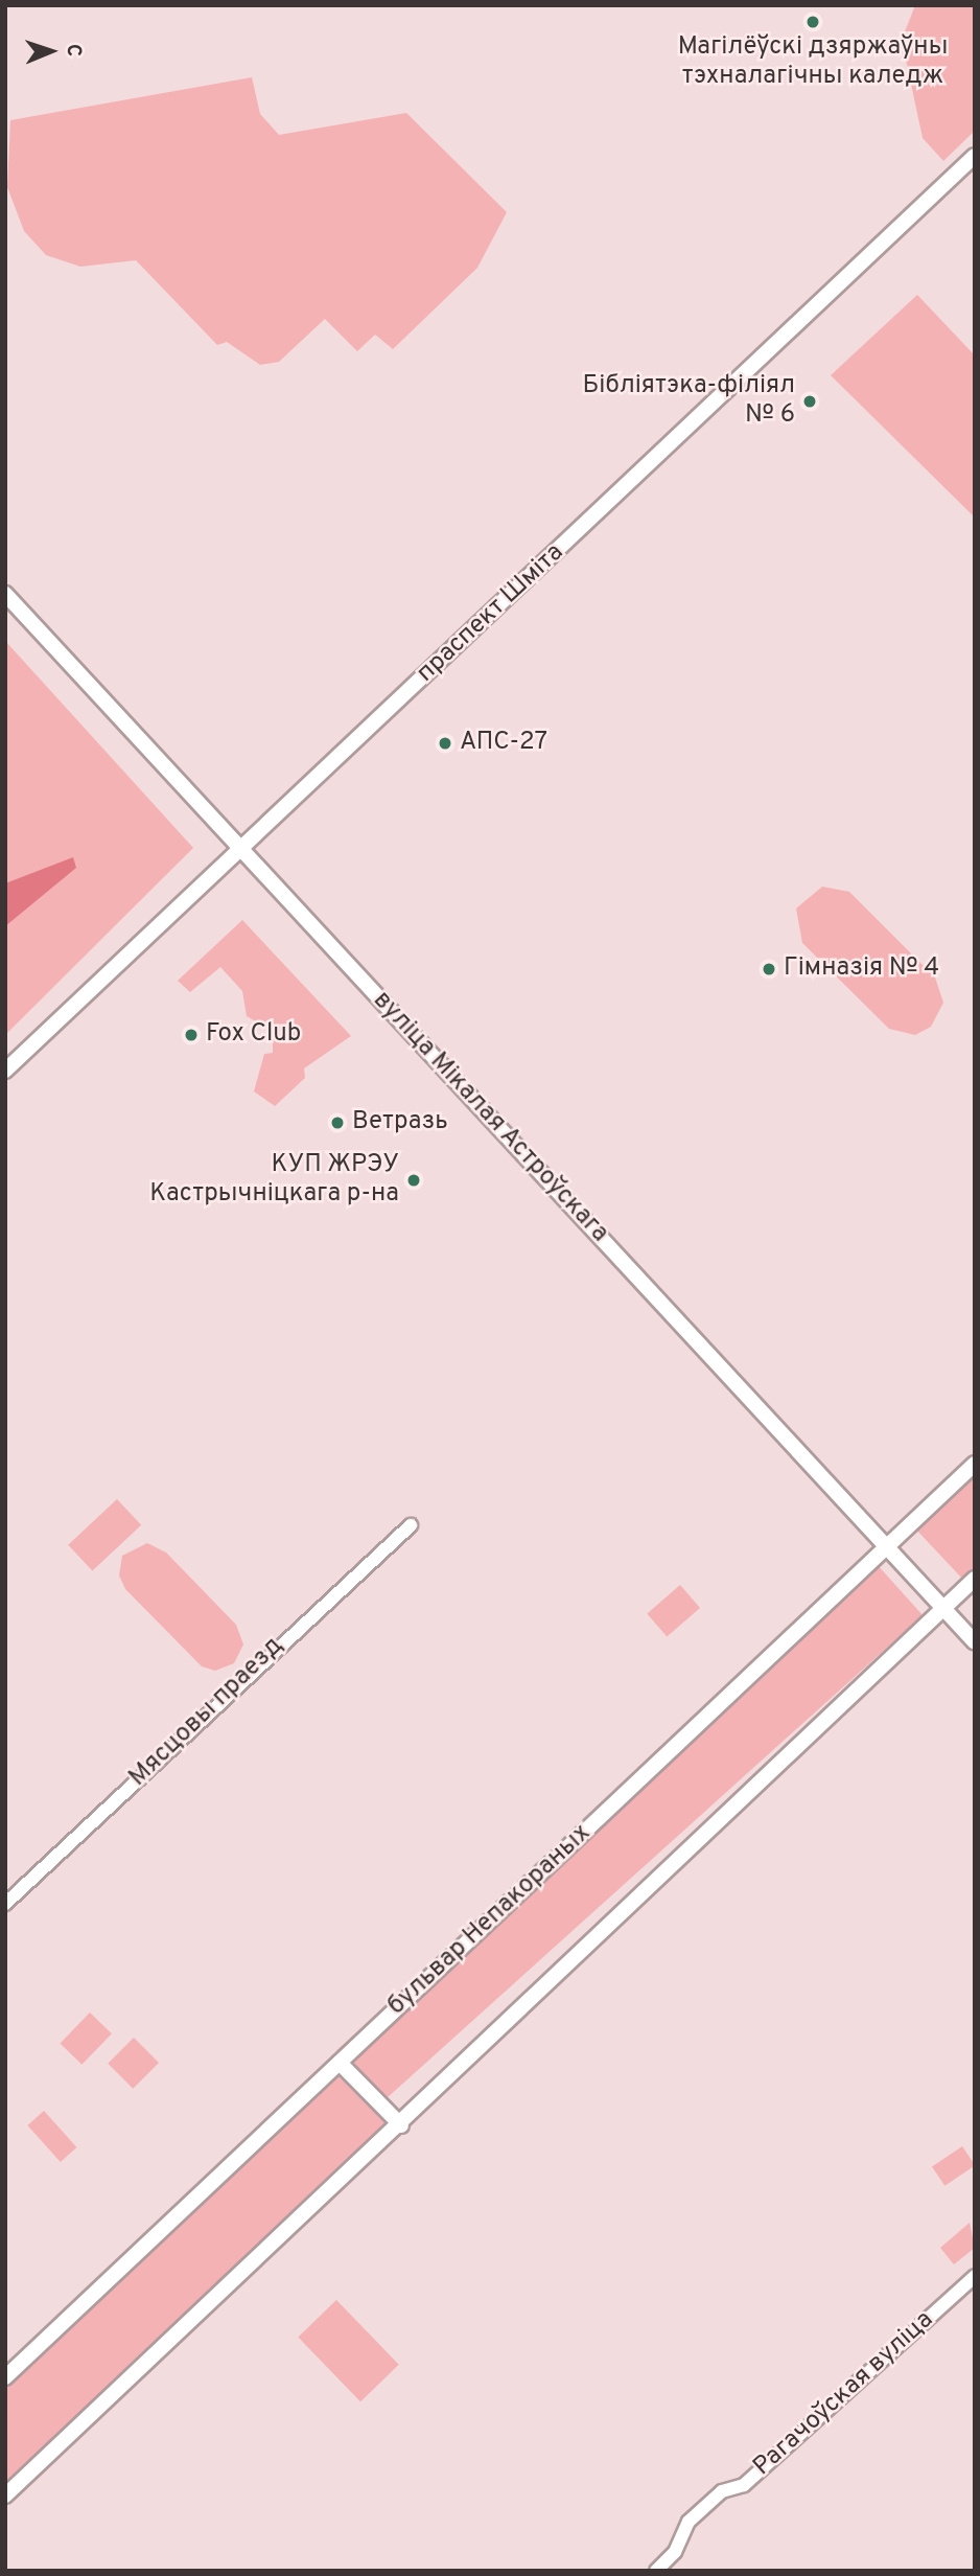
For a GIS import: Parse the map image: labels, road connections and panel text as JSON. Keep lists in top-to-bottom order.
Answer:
{
  "streets": {
    "main road": ["праспект Шміта", "вуліца Мікалая Астроўскага", "бульвар Непакораных"],
    "street": ["Мясцовы праезд", "Рагачоўская вуліца"]
  },
  "crossings": [
    ["праспект Шміта", "вуліца Мікалая Астроўскага"],
    ["вуліца Мікалая Астроўскага", "бульвар Непакораных"]
  ],
  "places": [
    "Магілёўскі дзяржаўны тэхналагічны каледж",
    "Бібліятэка-філіял № 6",
    "АПС-27",
    "Гімназія № 4",
    "Fox Club",
    "Ветразь",
    "КУП ЖРЭУ Кастрычніцкага р-на"
  ],
  "north": "right"
}
